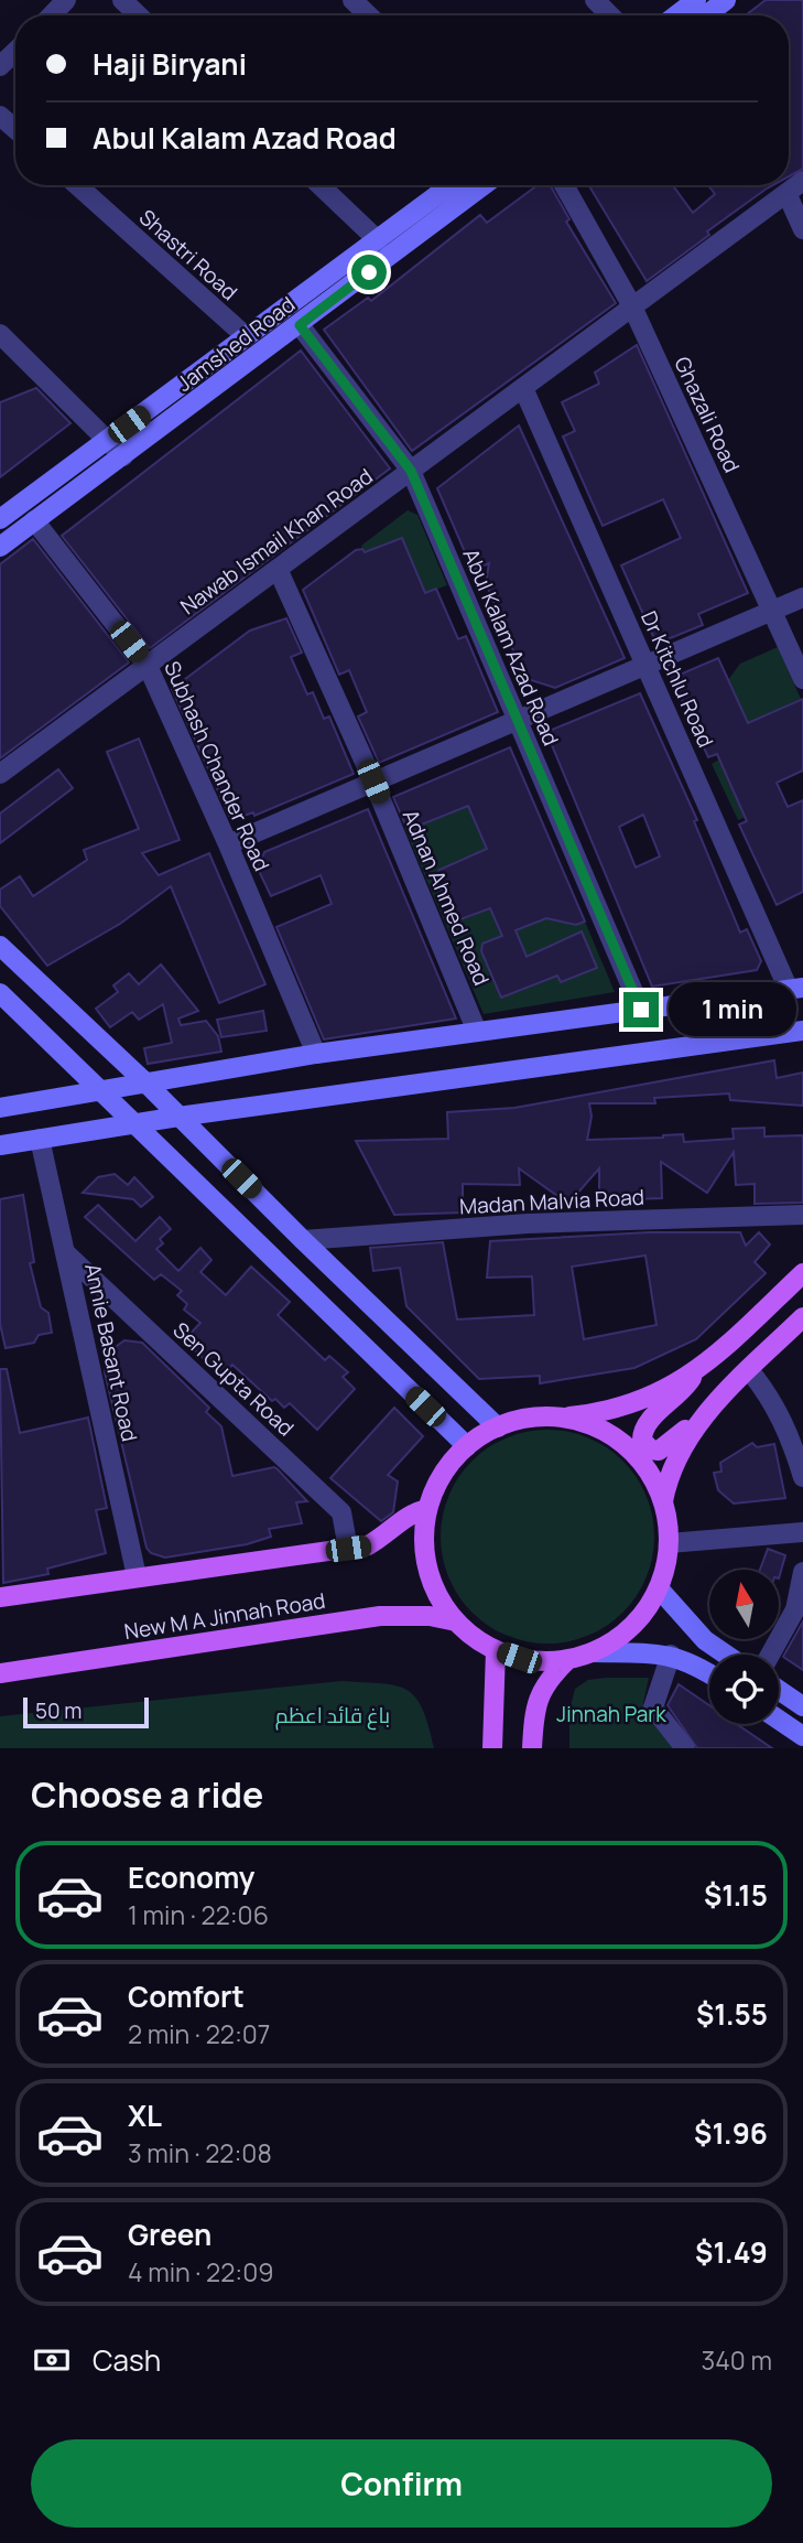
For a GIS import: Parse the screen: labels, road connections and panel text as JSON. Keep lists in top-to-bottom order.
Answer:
{
  "streets": {
    "main road": ["New M A Jinnah Road"],
    "street": [
      "Shastri Road",
      "Jamshed Road",
      "Ghazali Road",
      "Nawab Ismail Khan Road",
      "Abul Kalam Azad Road",
      "Dr Kitchlu Road",
      "Subhash Chander Road",
      "Adnan Ahmed Road",
      "Madan Malvia Road",
      "Annie Basant Road",
      "Sen Gupta Road"
    ]
  },
  "crossings": [
    ["Shastri Road", "Jamshed Road"],
    ["Jamshed Road", "Abul Kalam Azad Road"],
    ["Jamshed Road", "Subhash Chander Road"],
    ["Ghazali Road", "Nawab Ismail Khan Road"],
    ["Nawab Ismail Khan Road", "Abul Kalam Azad Road"],
    ["Nawab Ismail Khan Road", "Dr Kitchlu Road"],
    ["Nawab Ismail Khan Road", "Subhash Chander Road"],
    ["Nawab Ismail Khan Road", "Adnan Ahmed Road"],
    ["Annie Basant Road", "Sen Gupta Road"]
  ],
  "parks": ["Jinnah Park", "باغ قائد اعظم"],
  "scale_bar": "50 m",
  "north": "top",
  "page": {
    "banner": ["Haji Biryani", "Abul Kalam Azad Road"],
    "bubble": "1 min",
    "scale": "50 m",
    "heading": "Choose a ride",
    "list": [
      {
        "name": "Economy",
        "note": "1 min · 22:06",
        "value": "$1.15"
      },
      {
        "name": "Comfort",
        "note": "2 min · 22:07",
        "value": "$1.55"
      },
      {
        "name": "XL",
        "note": "3 min · 22:08",
        "value": "$1.96"
      },
      {
        "name": "Green",
        "note": "4 min · 22:09",
        "value": "$1.49"
      }
    ],
    "pay": ["Cash", "340 m"],
    "buttons": "Confirm"
  }
}
